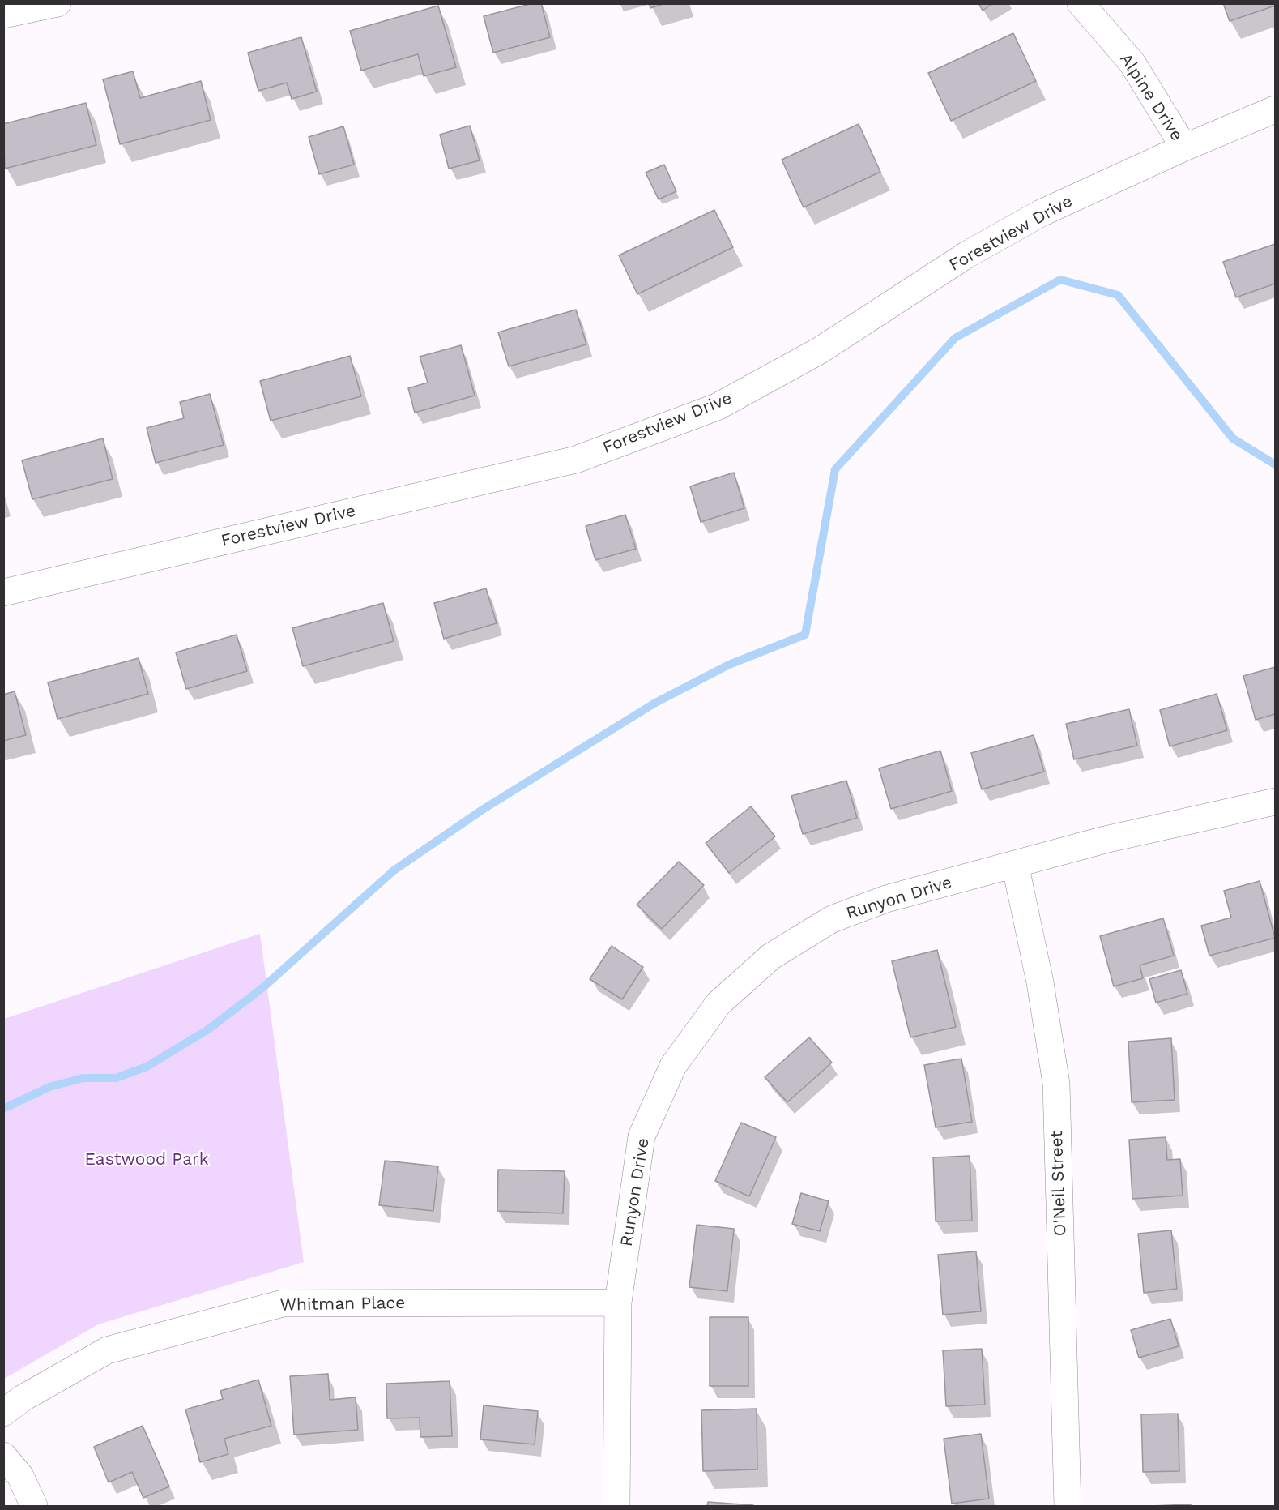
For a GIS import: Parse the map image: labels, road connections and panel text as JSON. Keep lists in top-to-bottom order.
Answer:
{
  "streets": {
    "street": [
      "Alpine Drive",
      "Forestview Drive",
      "Runyon Drive",
      "O'Neil Street",
      "Whitman Place"
    ]
  },
  "crossings": [
    ["Alpine Drive", "Forestview Drive"],
    ["Runyon Drive", "O'Neil Street"],
    ["Runyon Drive", "Whitman Place"]
  ],
  "parks": ["Eastwood Park"]
}
